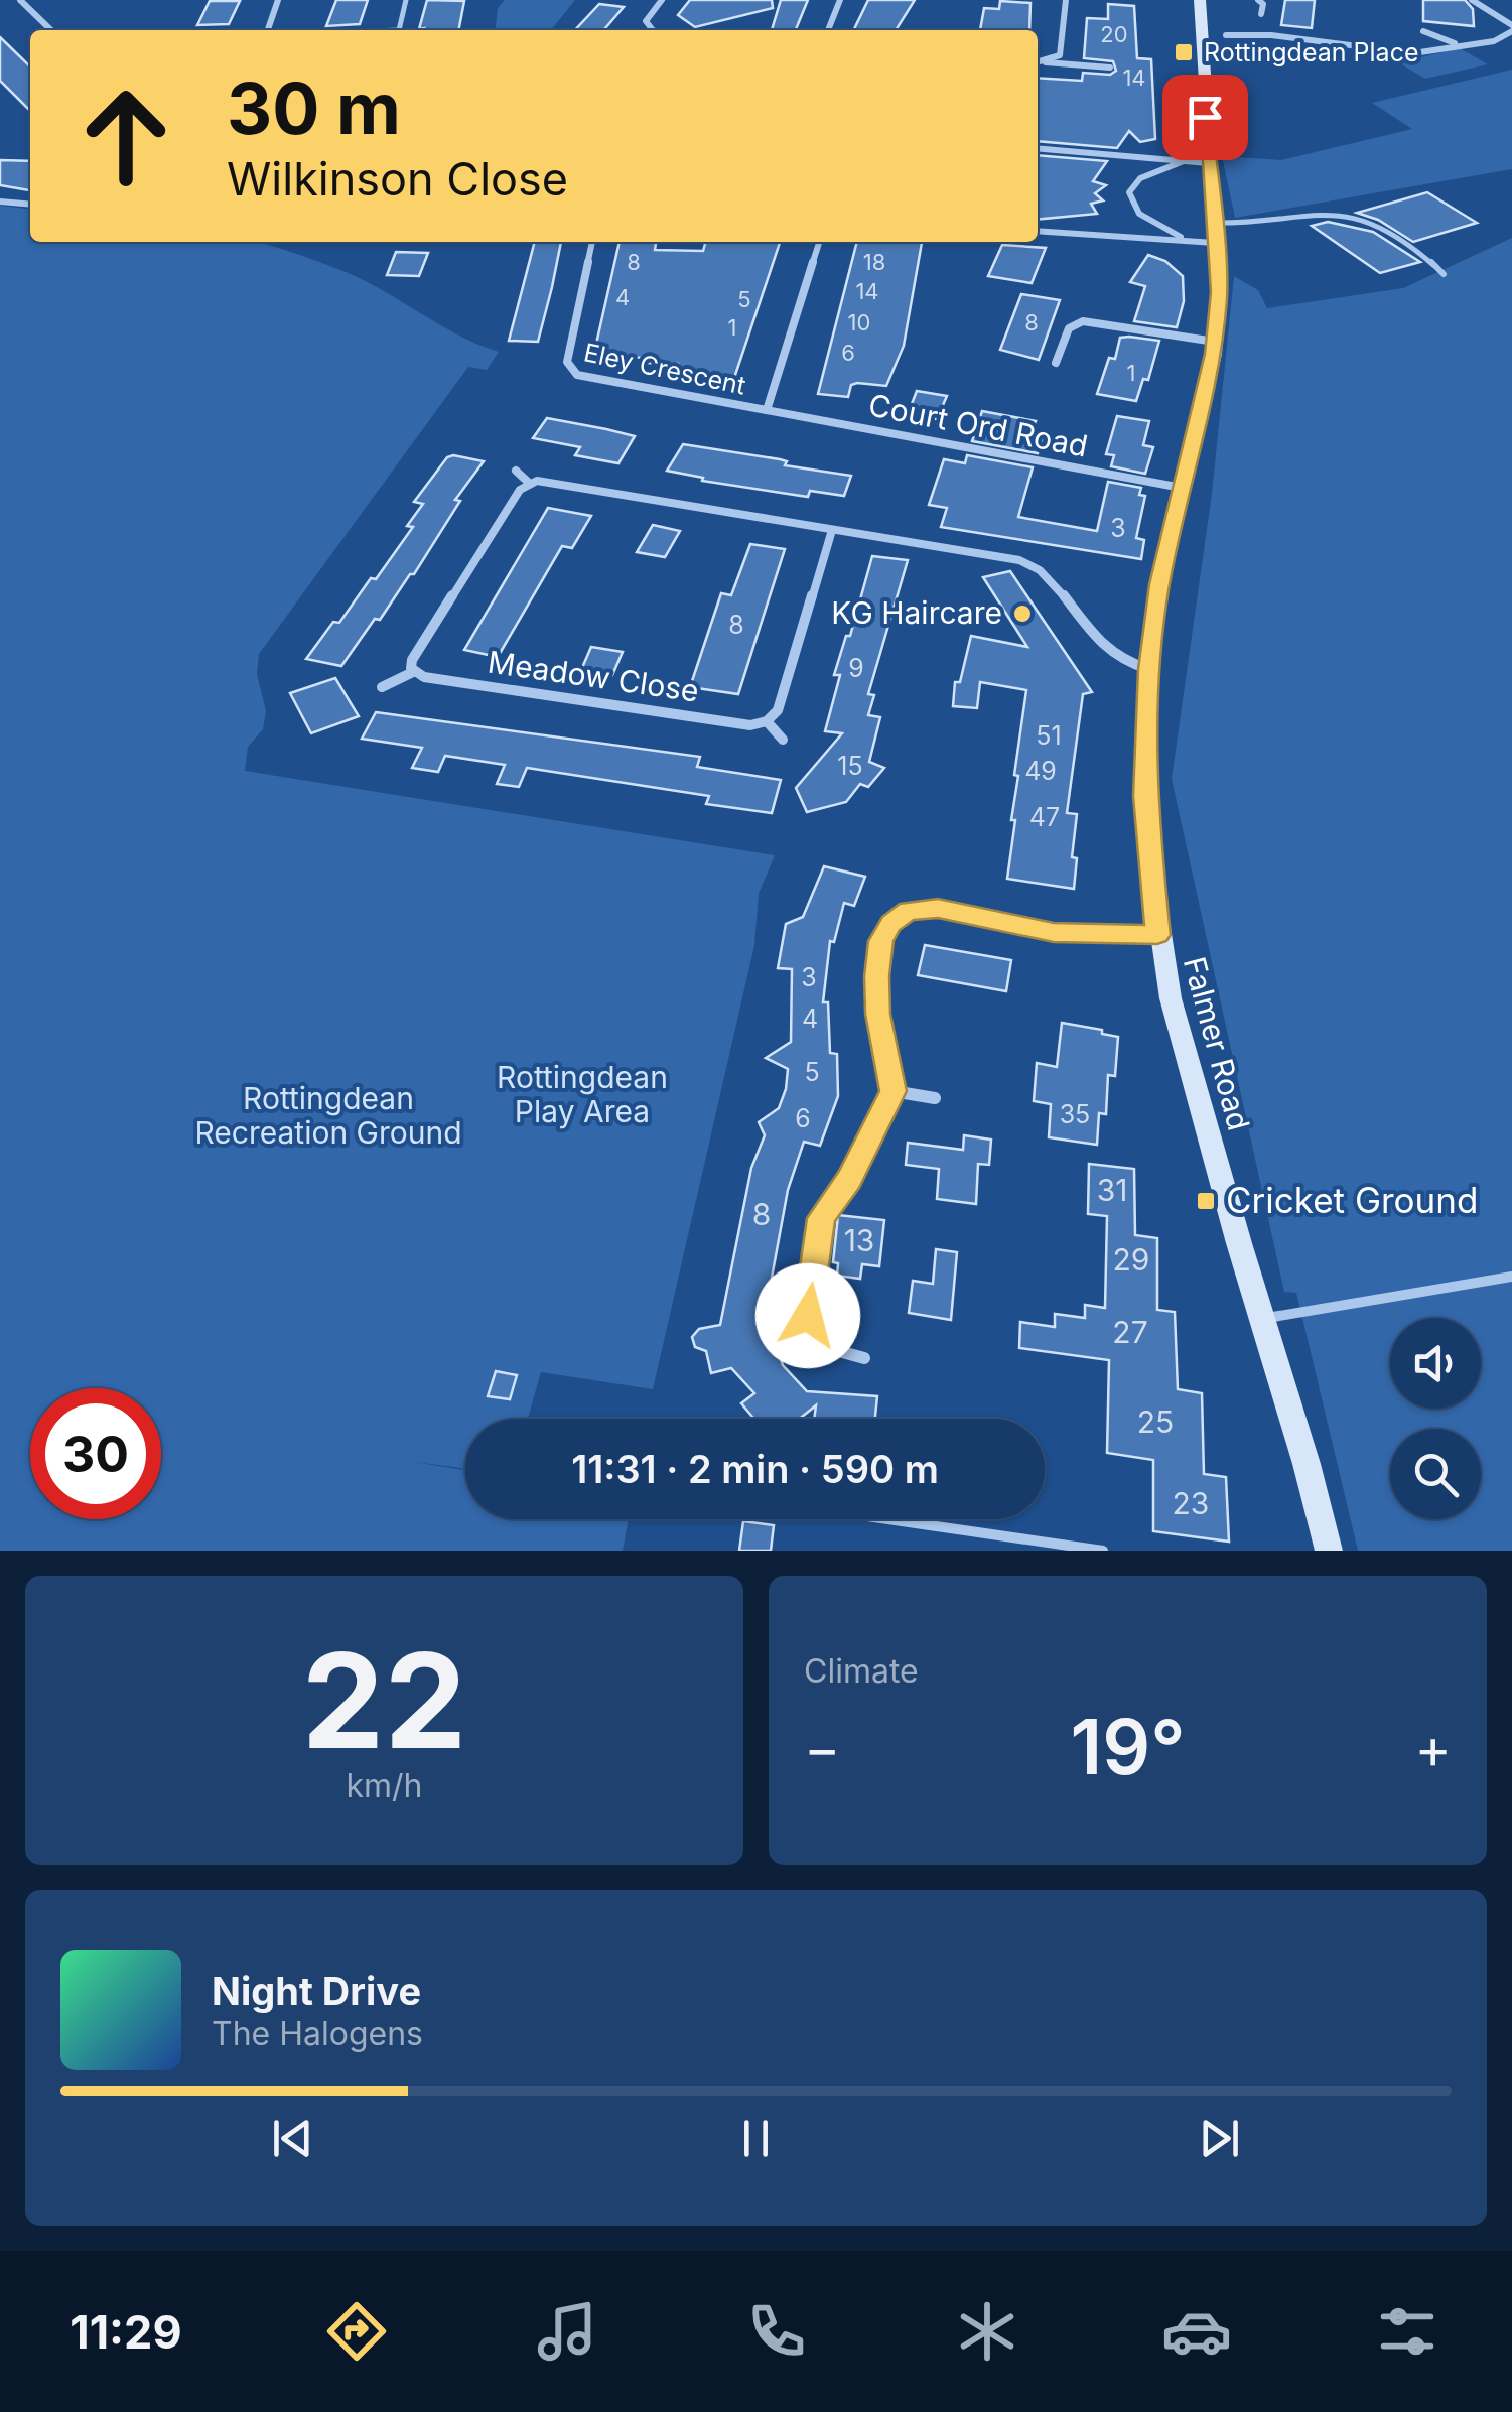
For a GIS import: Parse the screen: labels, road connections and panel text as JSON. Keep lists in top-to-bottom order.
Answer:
{
  "streets": {
    "main road": ["Falmer Road"],
    "street": ["Eley Crescent", "Court Ord Road", "Meadow Close"]
  },
  "crossings": [
    ["Eley Crescent", "Court Ord Road"],
    ["Court Ord Road", "Falmer Road"]
  ],
  "parks": ["Rottingdean Play Area", "Rottingdean Recreation Ground"],
  "places": {
    "transit": ["Rottingdean Place", "Cricket Ground"],
    "other": ["KG Haircare"]
  },
  "house_numbers": [
    "20",
    "14",
    "8",
    "18",
    "14",
    "4",
    "5",
    "10",
    "8",
    "1",
    "6",
    "1",
    "3",
    "8",
    "9",
    "51",
    "15",
    "49",
    "47",
    "3",
    "4",
    "5",
    "35",
    "6",
    "31",
    "8",
    "13",
    "29",
    "27",
    "25",
    "23"
  ],
  "page": {
    "turn": ["30 m", "Wilkinson Close"],
    "limit": "30",
    "trip": "11:31 · 2 min · 590 m",
    "tile": [
      ["22", "km/h"],
      "Climate"
    ],
    "heat": ["−", "19°", "+"],
    "song": ["Night Drive", "The Halogens"],
    "tabs": "11:29"
  }
}
